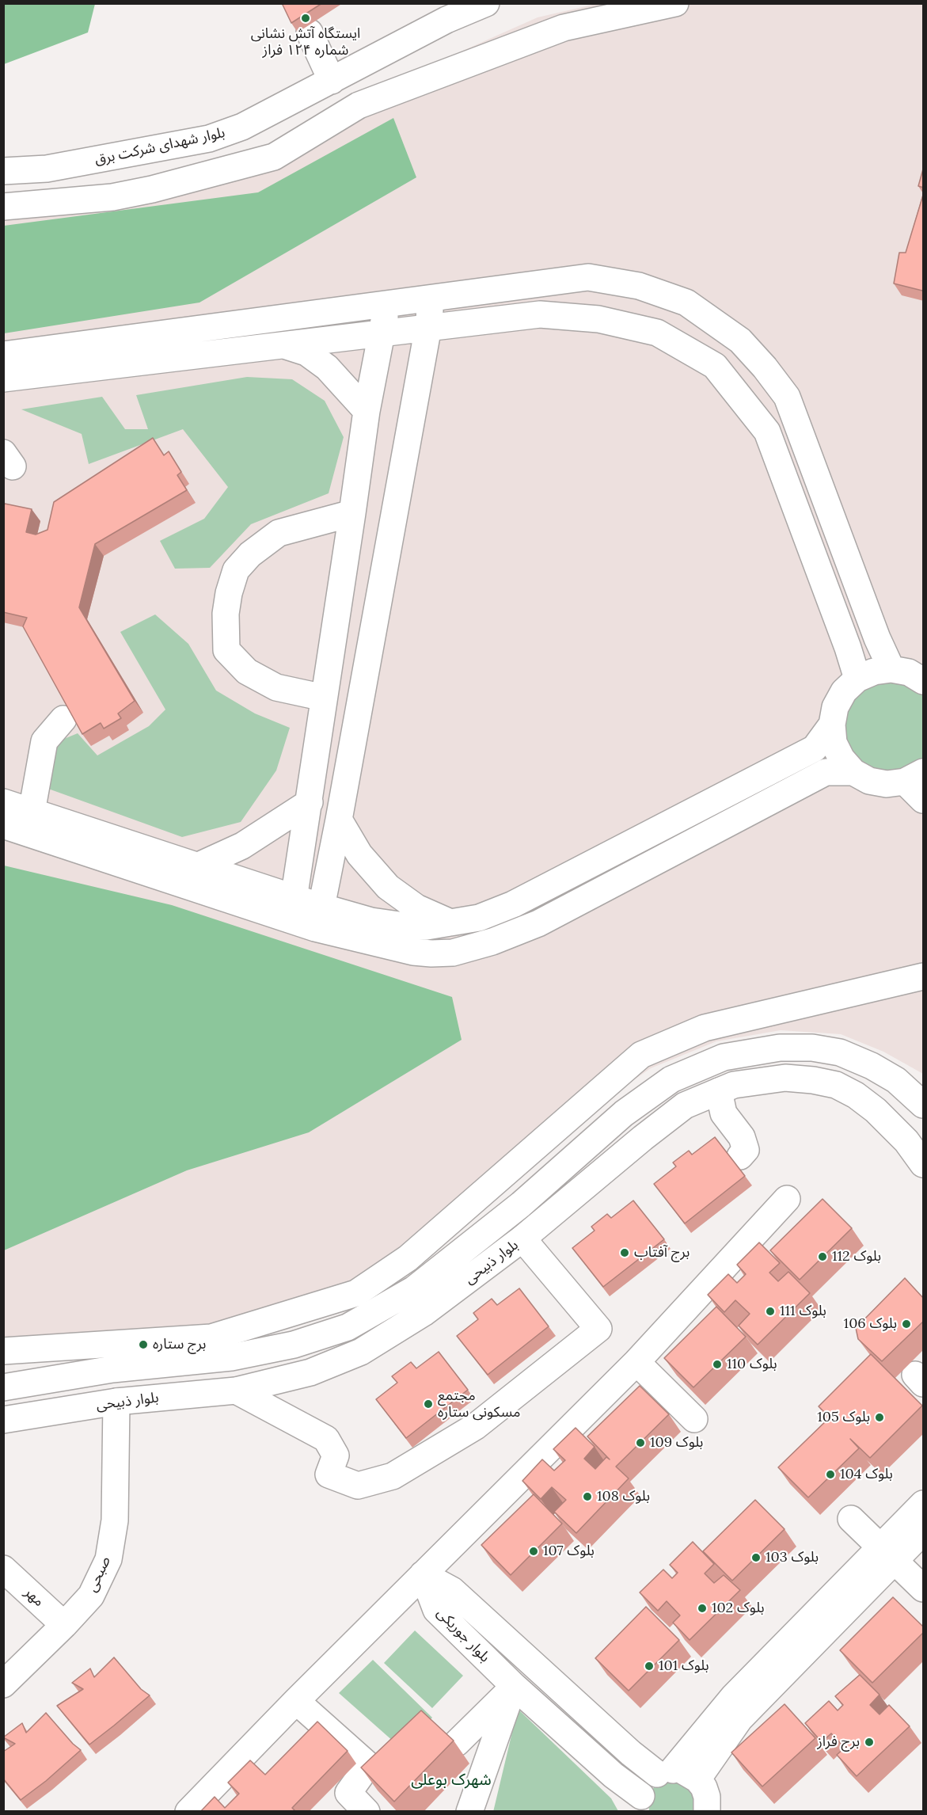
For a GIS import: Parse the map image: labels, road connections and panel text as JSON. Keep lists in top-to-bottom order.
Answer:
{
  "streets": {
    "street": [
      "بلوار شهدای شرکت برق",
      "بلوار ذبیحی",
      "صبحی",
      "مهر",
      "بلوار جوریکی"
    ]
  },
  "crossings": [
    ["بلوار ذبیحی", "صبحی"],
    ["صبحی", "مهر"]
  ],
  "districts": ["شهرک بوعلی"],
  "places": [
    "ایستگاه آتش نشانی شماره ۱۲۴ فراز",
    "برج آفتاب",
    "بلوک 112",
    "بلوک 111",
    "بلوک 106",
    "برج ستاره",
    "بلوک 110",
    "مجتمع مسکونی ستاره",
    "بلوک 105",
    "بلوک 109",
    "بلوک 104",
    "بلوک 108",
    "بلوک 107",
    "بلوک 103",
    "بلوک 102",
    "بلوک 101",
    "برج فراز"
  ]
}
